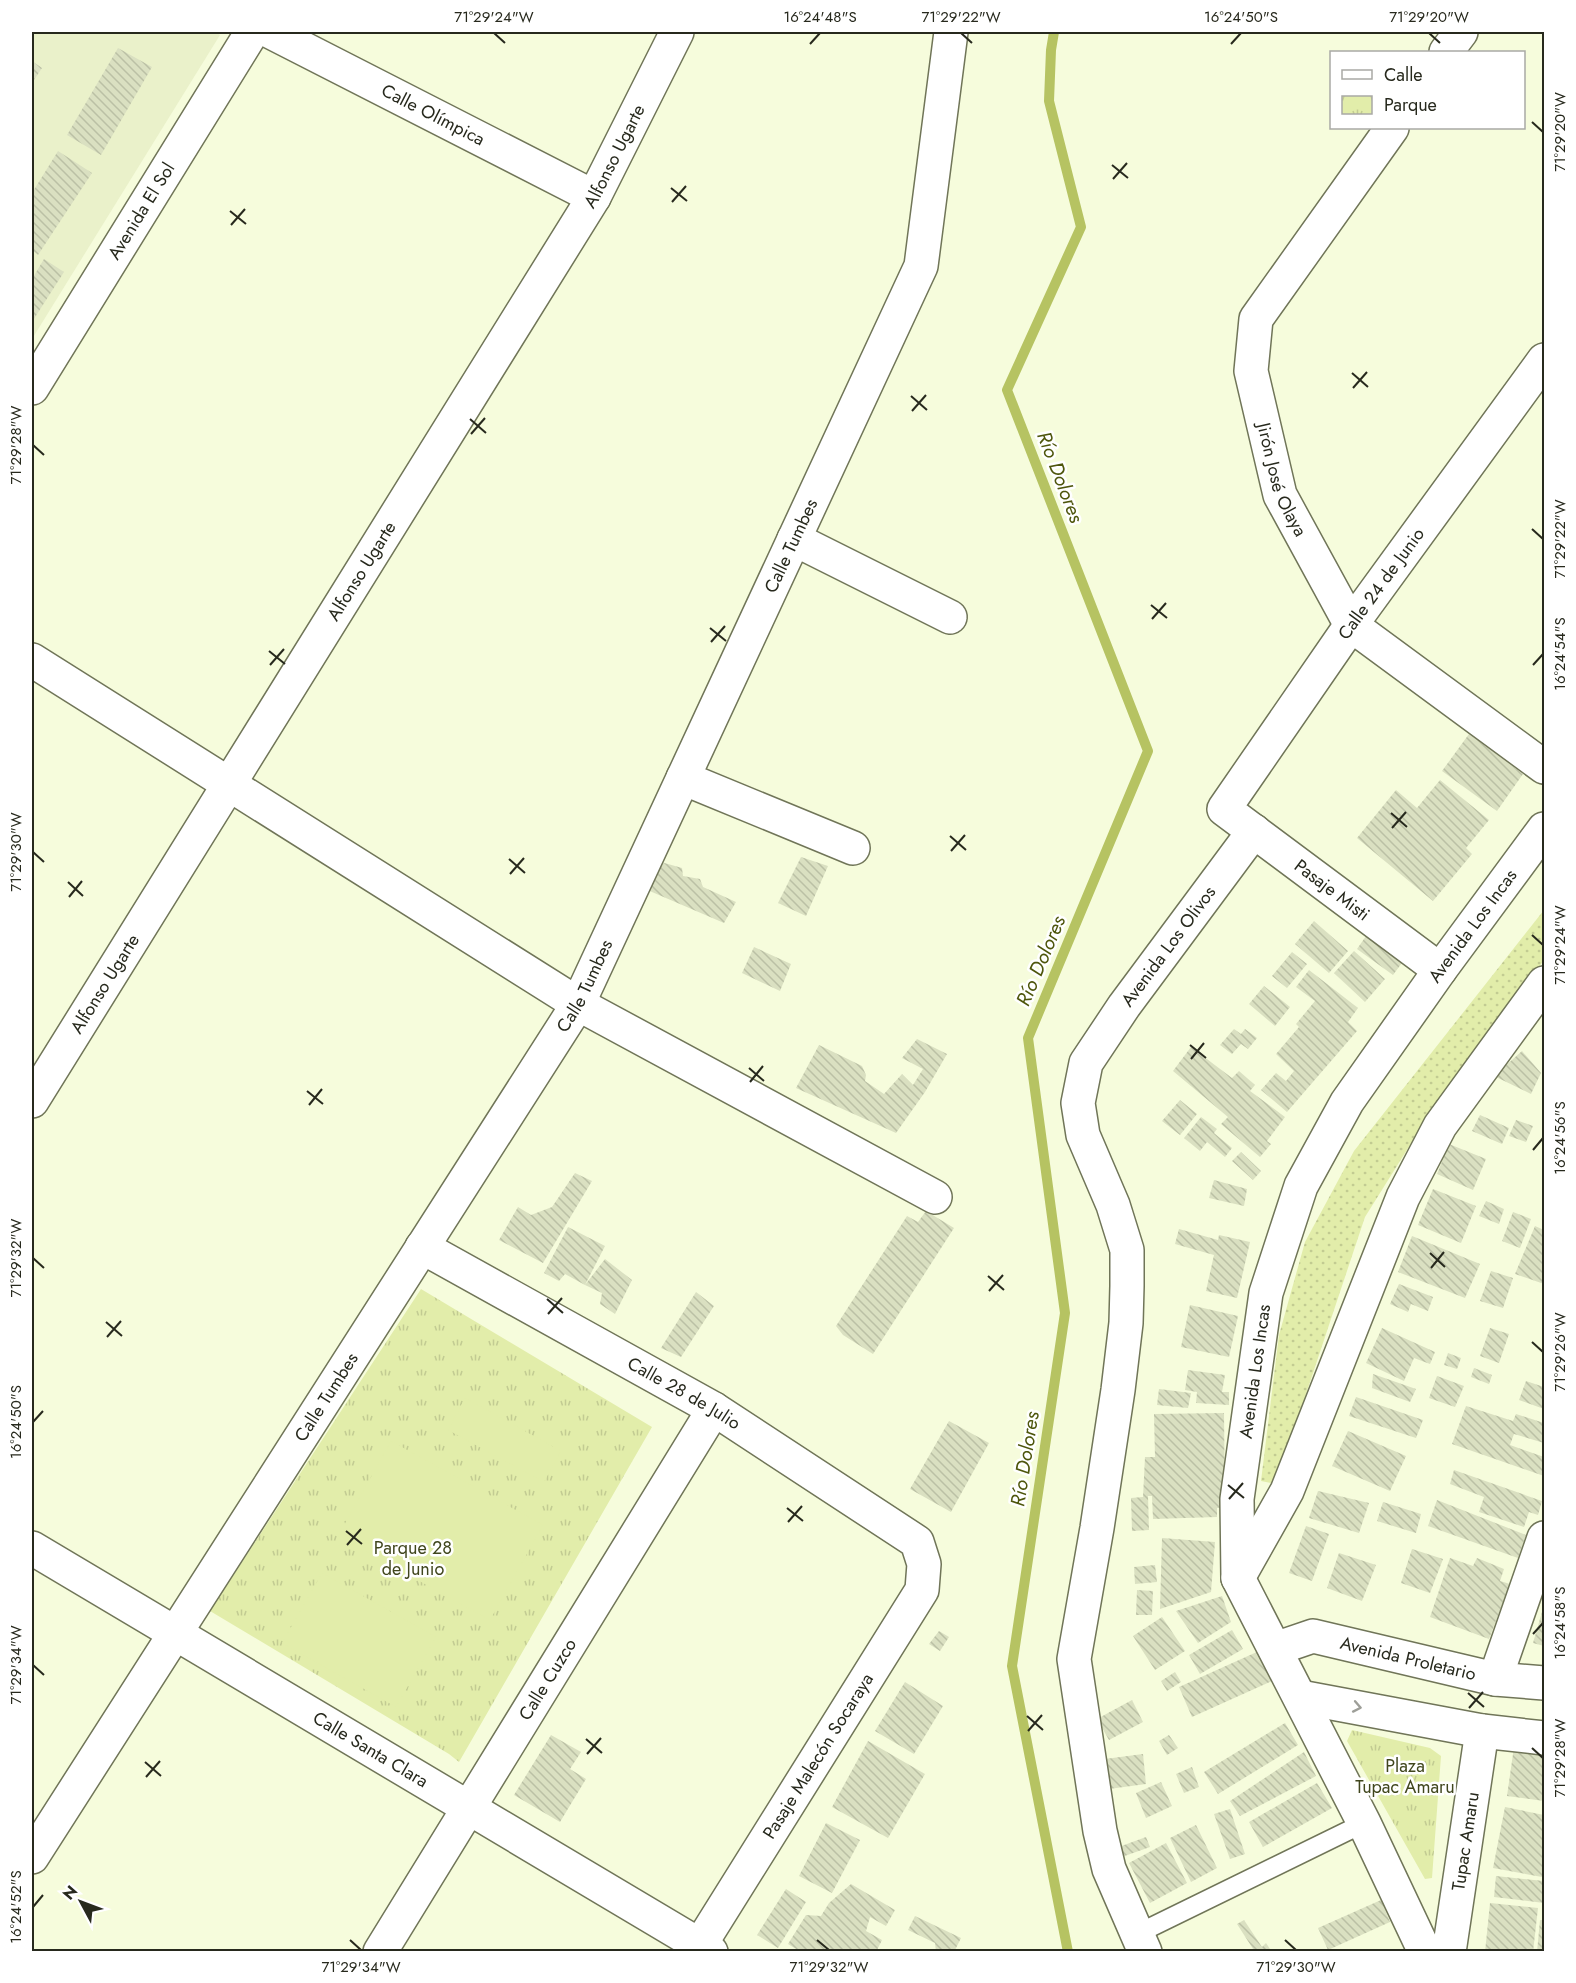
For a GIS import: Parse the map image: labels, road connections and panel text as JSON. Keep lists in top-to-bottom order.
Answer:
{
  "streets": {
    "street": [
      "Calle Olímpica",
      "Alfonso Ugarte",
      "Avenida El Sol",
      "Jirón José Olaya",
      "Calle Tumbes",
      "Calle 24 de Junio",
      "Pasaje Misti",
      "Avenida Los Incas",
      "Avenida Los Olivos",
      "Calle 28 de Julio",
      "Avenida Proletario",
      "Calle Cuzco",
      "Calle Santa Clara",
      "Pasaje Malecón Socaraya",
      "Tupac Amaru"
    ]
  },
  "crossings": [
    ["Calle Olímpica", "Alfonso Ugarte"],
    ["Jirón José Olaya", "Calle 24 de Junio"],
    ["Calle Tumbes", "Calle 28 de Julio"],
    ["Calle Tumbes", "Calle Santa Clara"],
    ["Calle 24 de Junio", "Pasaje Misti"],
    ["Pasaje Misti", "Avenida Los Incas"],
    ["Pasaje Misti", "Avenida Los Olivos"],
    ["Avenida Los Incas", "Avenida Proletario"],
    ["Calle 28 de Julio", "Calle Cuzco"],
    ["Calle 28 de Julio", "Pasaje Malecón Socaraya"],
    ["Calle Cuzco", "Calle Santa Clara"],
    ["Calle Santa Clara", "Pasaje Malecón Socaraya"]
  ],
  "water": ["Río Dolores"],
  "parks": ["Parque 28 de Junio", "Plaza Tupac Amaru"],
  "legend": ["Calle", "Parque"],
  "north": "top left",
  "coordinates": [
    "71°29'24\"W",
    "16°24'48\"S",
    "71°29'22\"W",
    "16°24'50\"S",
    "71°29'20\"W",
    "71°29'28\"W",
    "16°24'54\"S",
    "71°29'30\"W",
    "16°24'56\"S",
    "71°29'32\"W",
    "71°29'26\"W",
    "16°24'58\"S",
    "71°29'34\"W",
    "16°24'52\"S"
  ]
}
